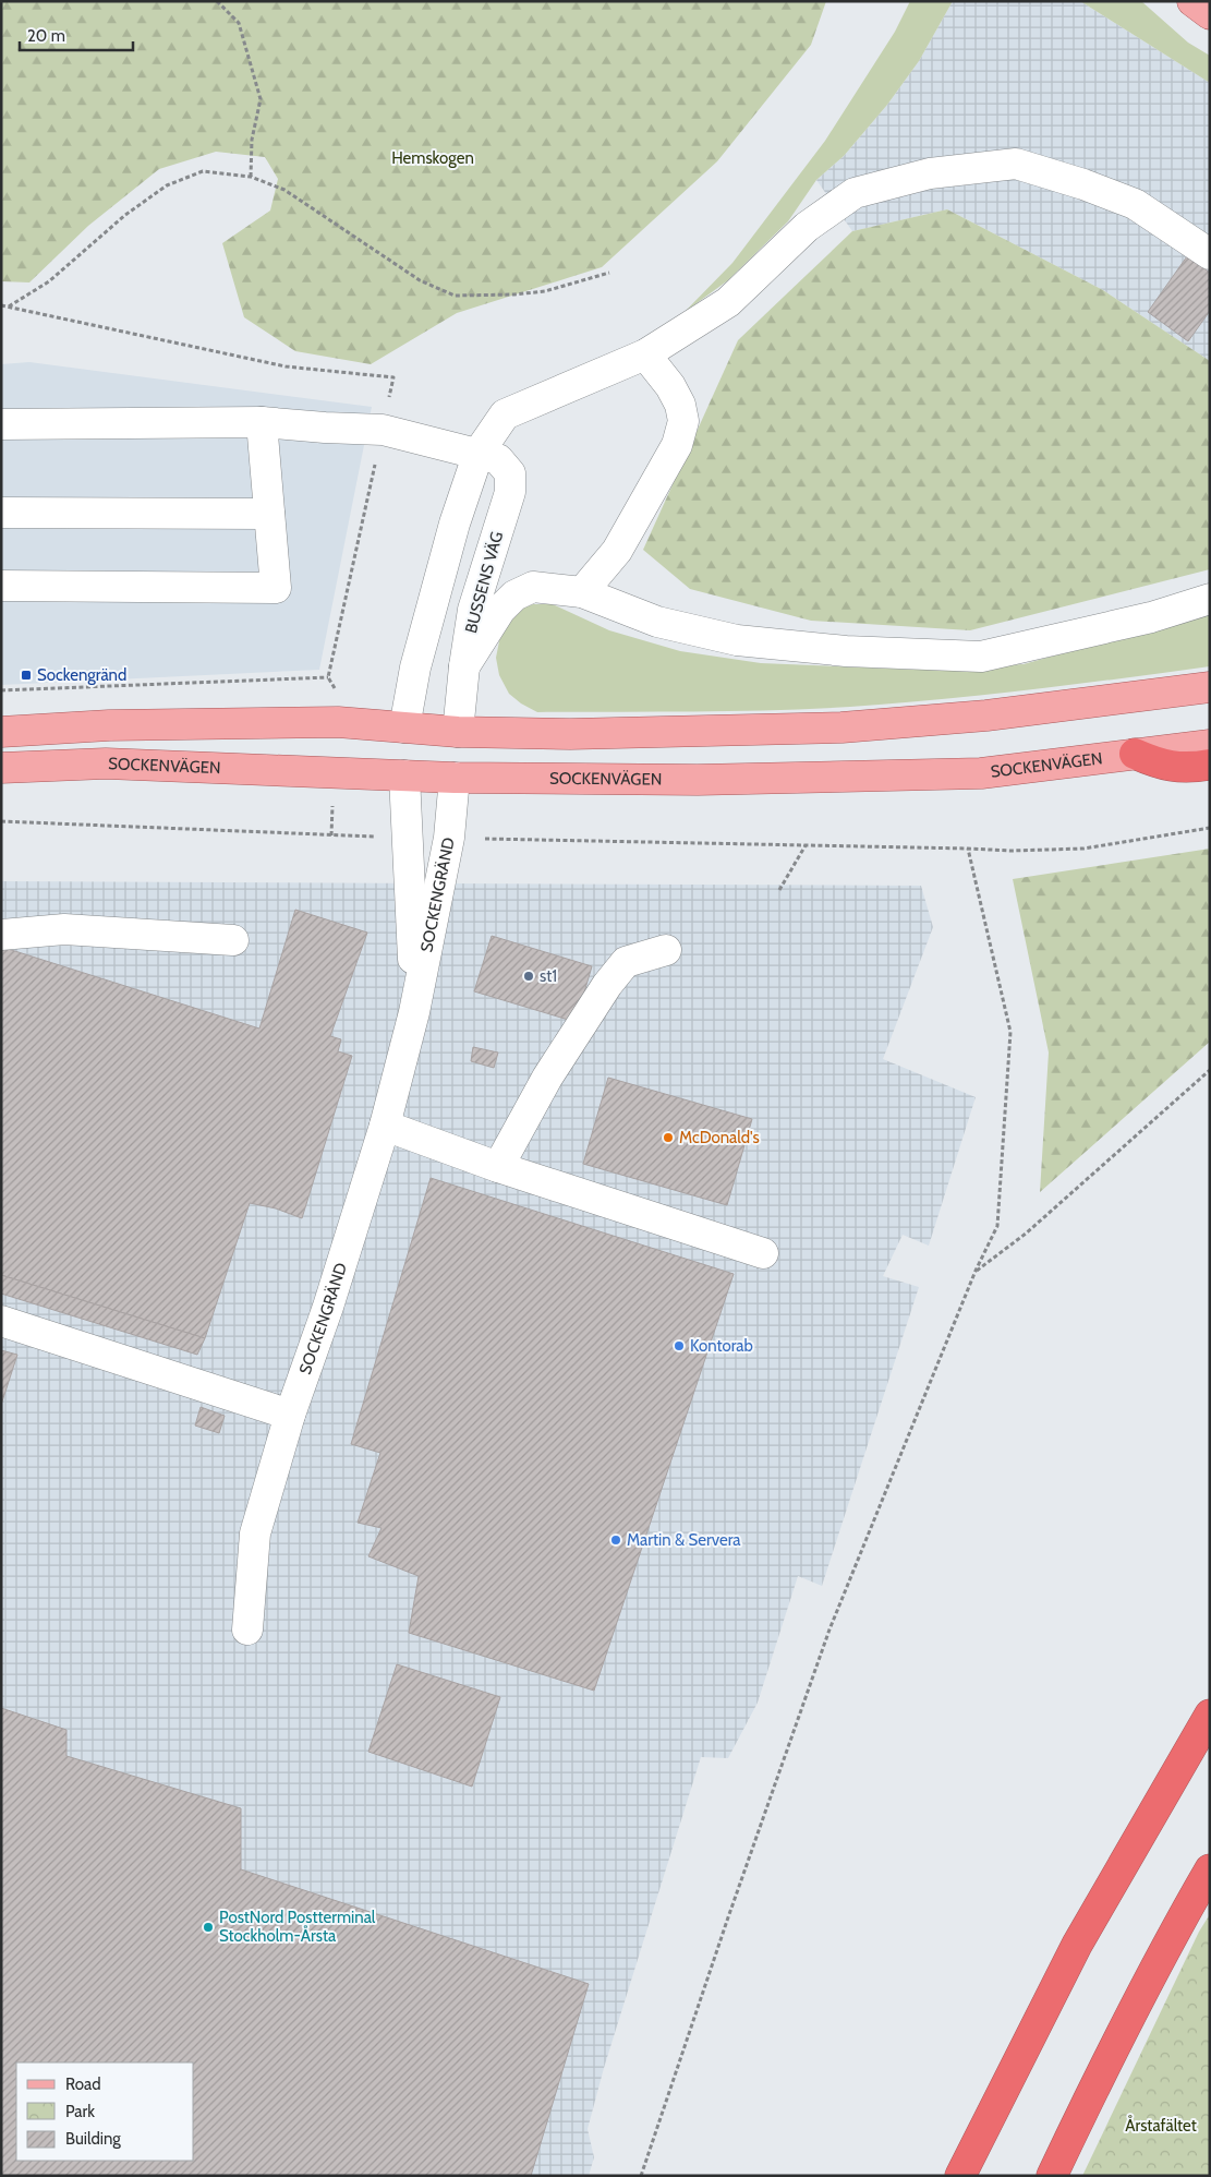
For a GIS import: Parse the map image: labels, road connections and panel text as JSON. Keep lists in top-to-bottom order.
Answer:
{
  "streets": {
    "main road": ["SOCKENVÄGEN"],
    "street": ["BUSSENS VÄG", "SOCKENGRÄND"]
  },
  "crossings": [
    ["SOCKENVÄGEN", "SOCKENGRÄND"]
  ],
  "parks": ["Hemskogen", "Årstafältet"],
  "places": {
    "transit": ["Sockengränd"],
    "other": [
      "st1",
      "McDonald's",
      "Kontorab",
      "Martin & Servera",
      "PostNord Postterminal Stockholm-Årsta"
    ]
  },
  "legend": ["Road", "Park", "Building"],
  "scale_bar": "20 m"
}
